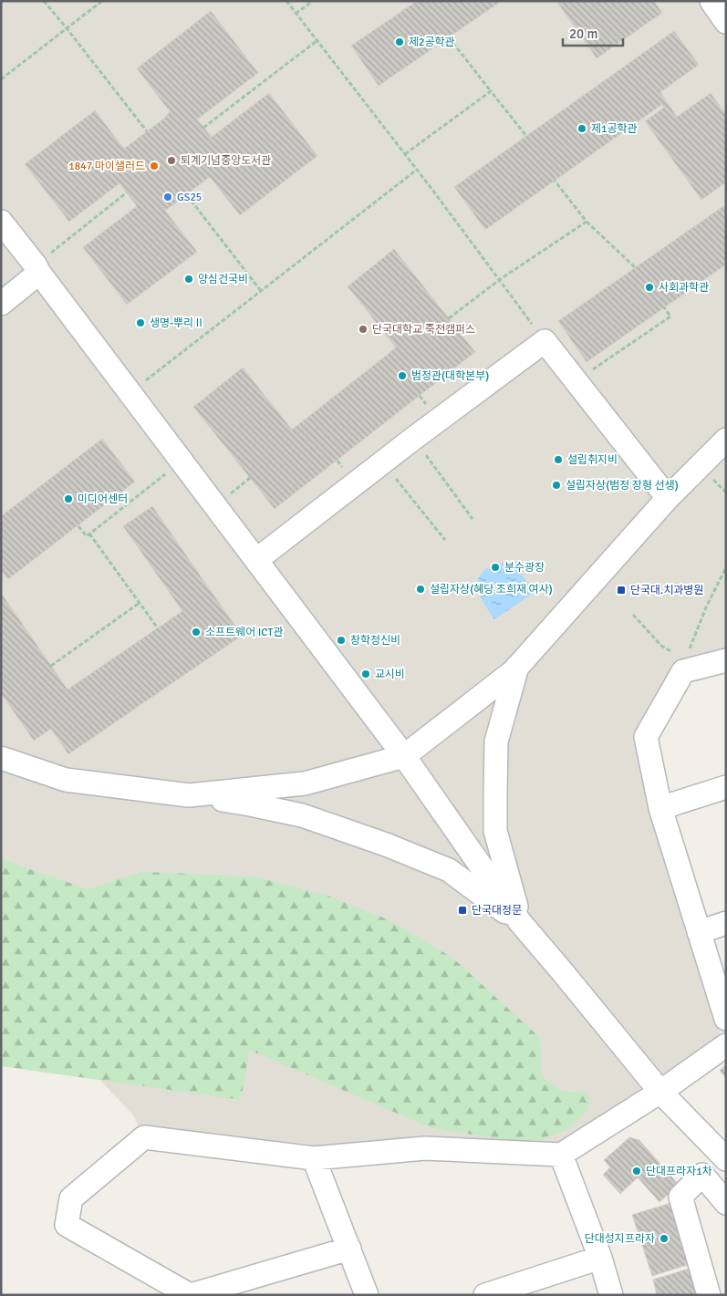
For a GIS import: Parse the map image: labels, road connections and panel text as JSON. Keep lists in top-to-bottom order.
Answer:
{
  "places": {
    "other": [
      "제2공학관",
      "제1공학관",
      "퇴계기념중앙도서관",
      "1847 마이샐러드",
      "GS25",
      "양심건국비",
      "사회과학관",
      "생명-뿌리Ⅱ",
      "단국대학교 죽전캠퍼스",
      "범정관(대학본부)",
      "설립취지비",
      "설립자상(범정 장형 선생)",
      "미디어센터",
      "분수광장",
      "설립자상(혜당 조희재 여사)",
      "소프트웨어 ICT관",
      "창학정신비",
      "교시비",
      "단대프라자1차",
      "단대성지프라자"
    ],
    "transit": ["단국대.치과병원", "단국대정문"]
  },
  "scale_bar": "20 m"
}
